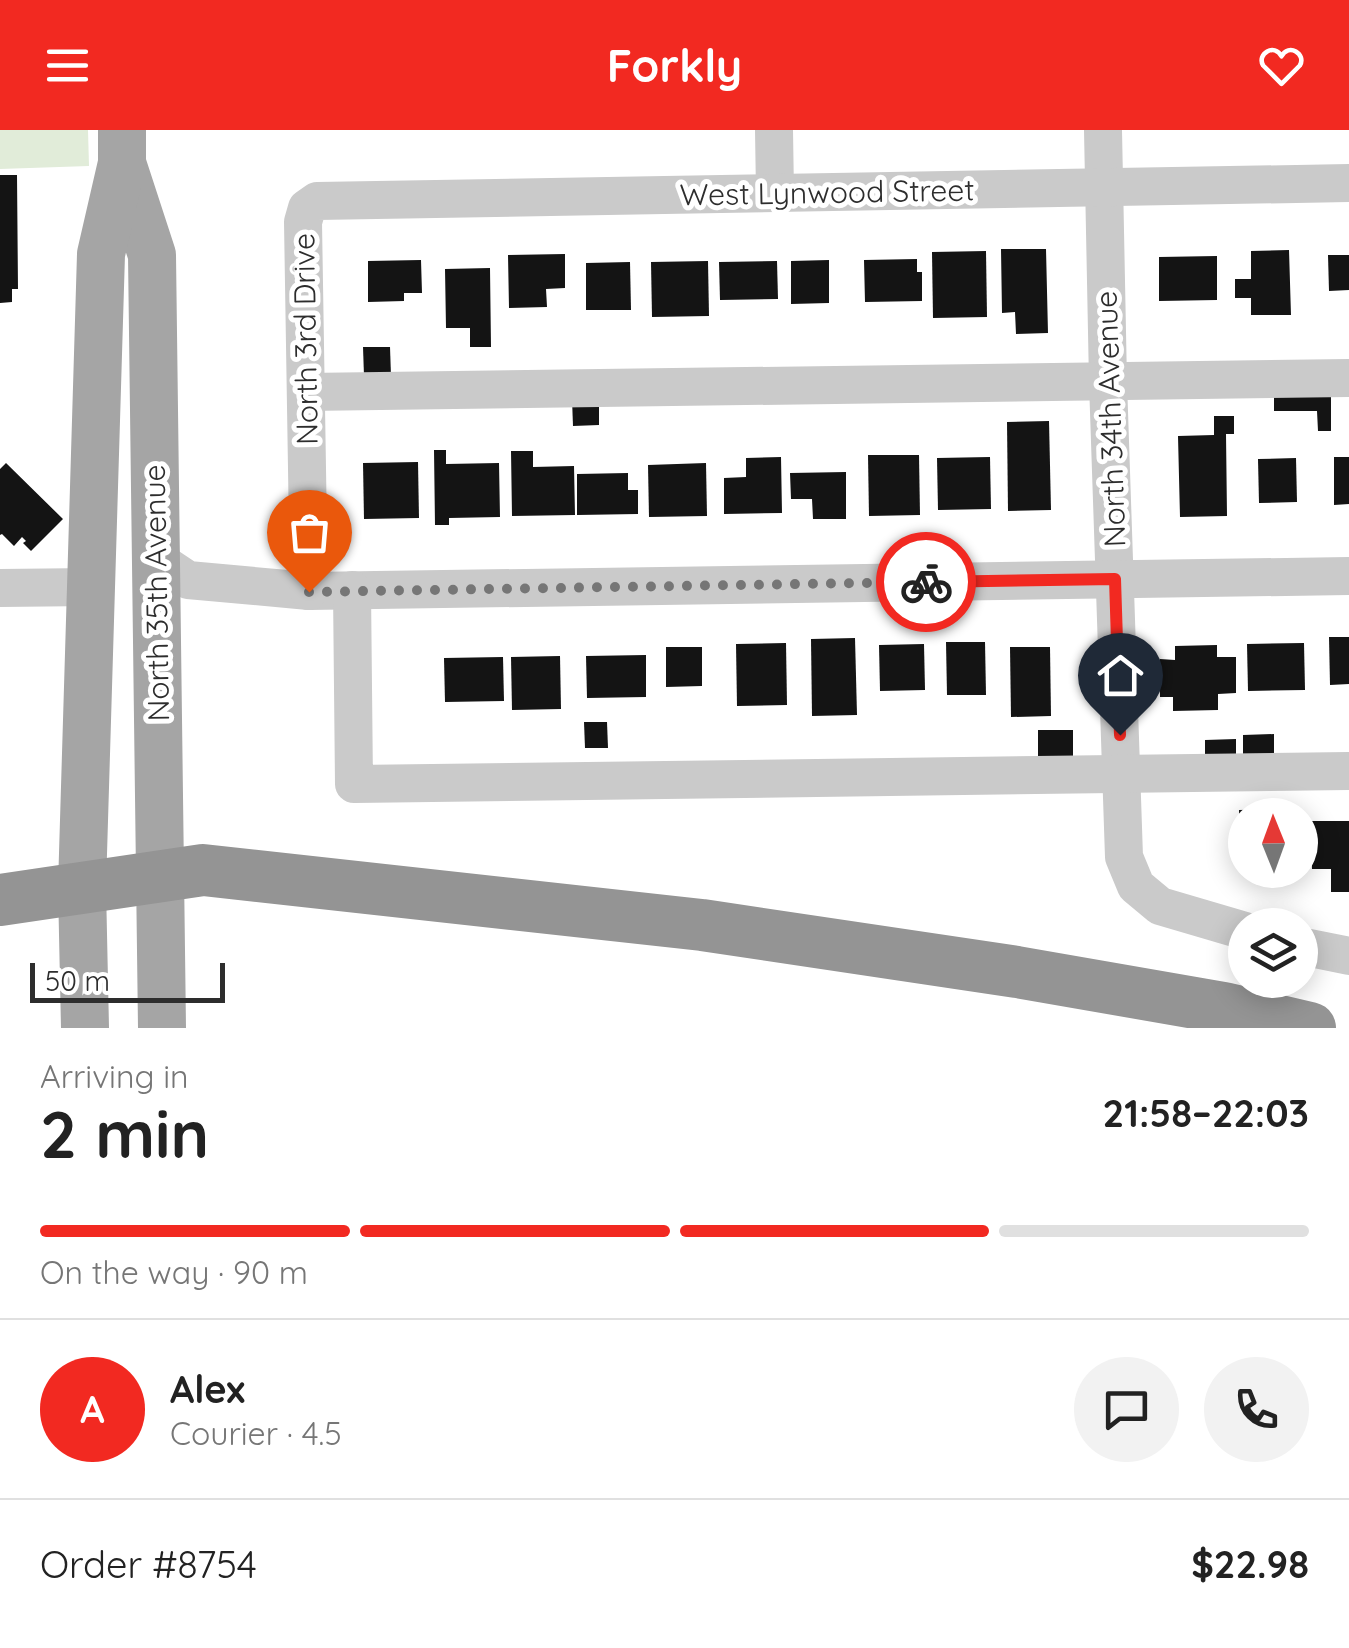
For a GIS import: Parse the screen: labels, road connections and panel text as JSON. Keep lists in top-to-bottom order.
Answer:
{
  "streets": {
    "main road": ["North 35th Avenue"],
    "street": ["West Lynwood Street", "North 3rd Drive", "North 34th Avenue"]
  },
  "crossings": [
    ["West Lynwood Street", "North 3rd Drive"],
    ["West Lynwood Street", "North 34th Avenue"]
  ],
  "scale_bar": "50 m",
  "north": "top",
  "page": {
    "header": "Forkly",
    "scale": "50 m",
    "heading": ["2 min", "Arriving in", "21:58–22:03"],
    "panel": [
      "Alex",
      "Courier · 4.5",
      "Order #8754",
      "$22.98"
    ],
    "bar": "On the way · 90 m",
    "round": "A"
  }
}
